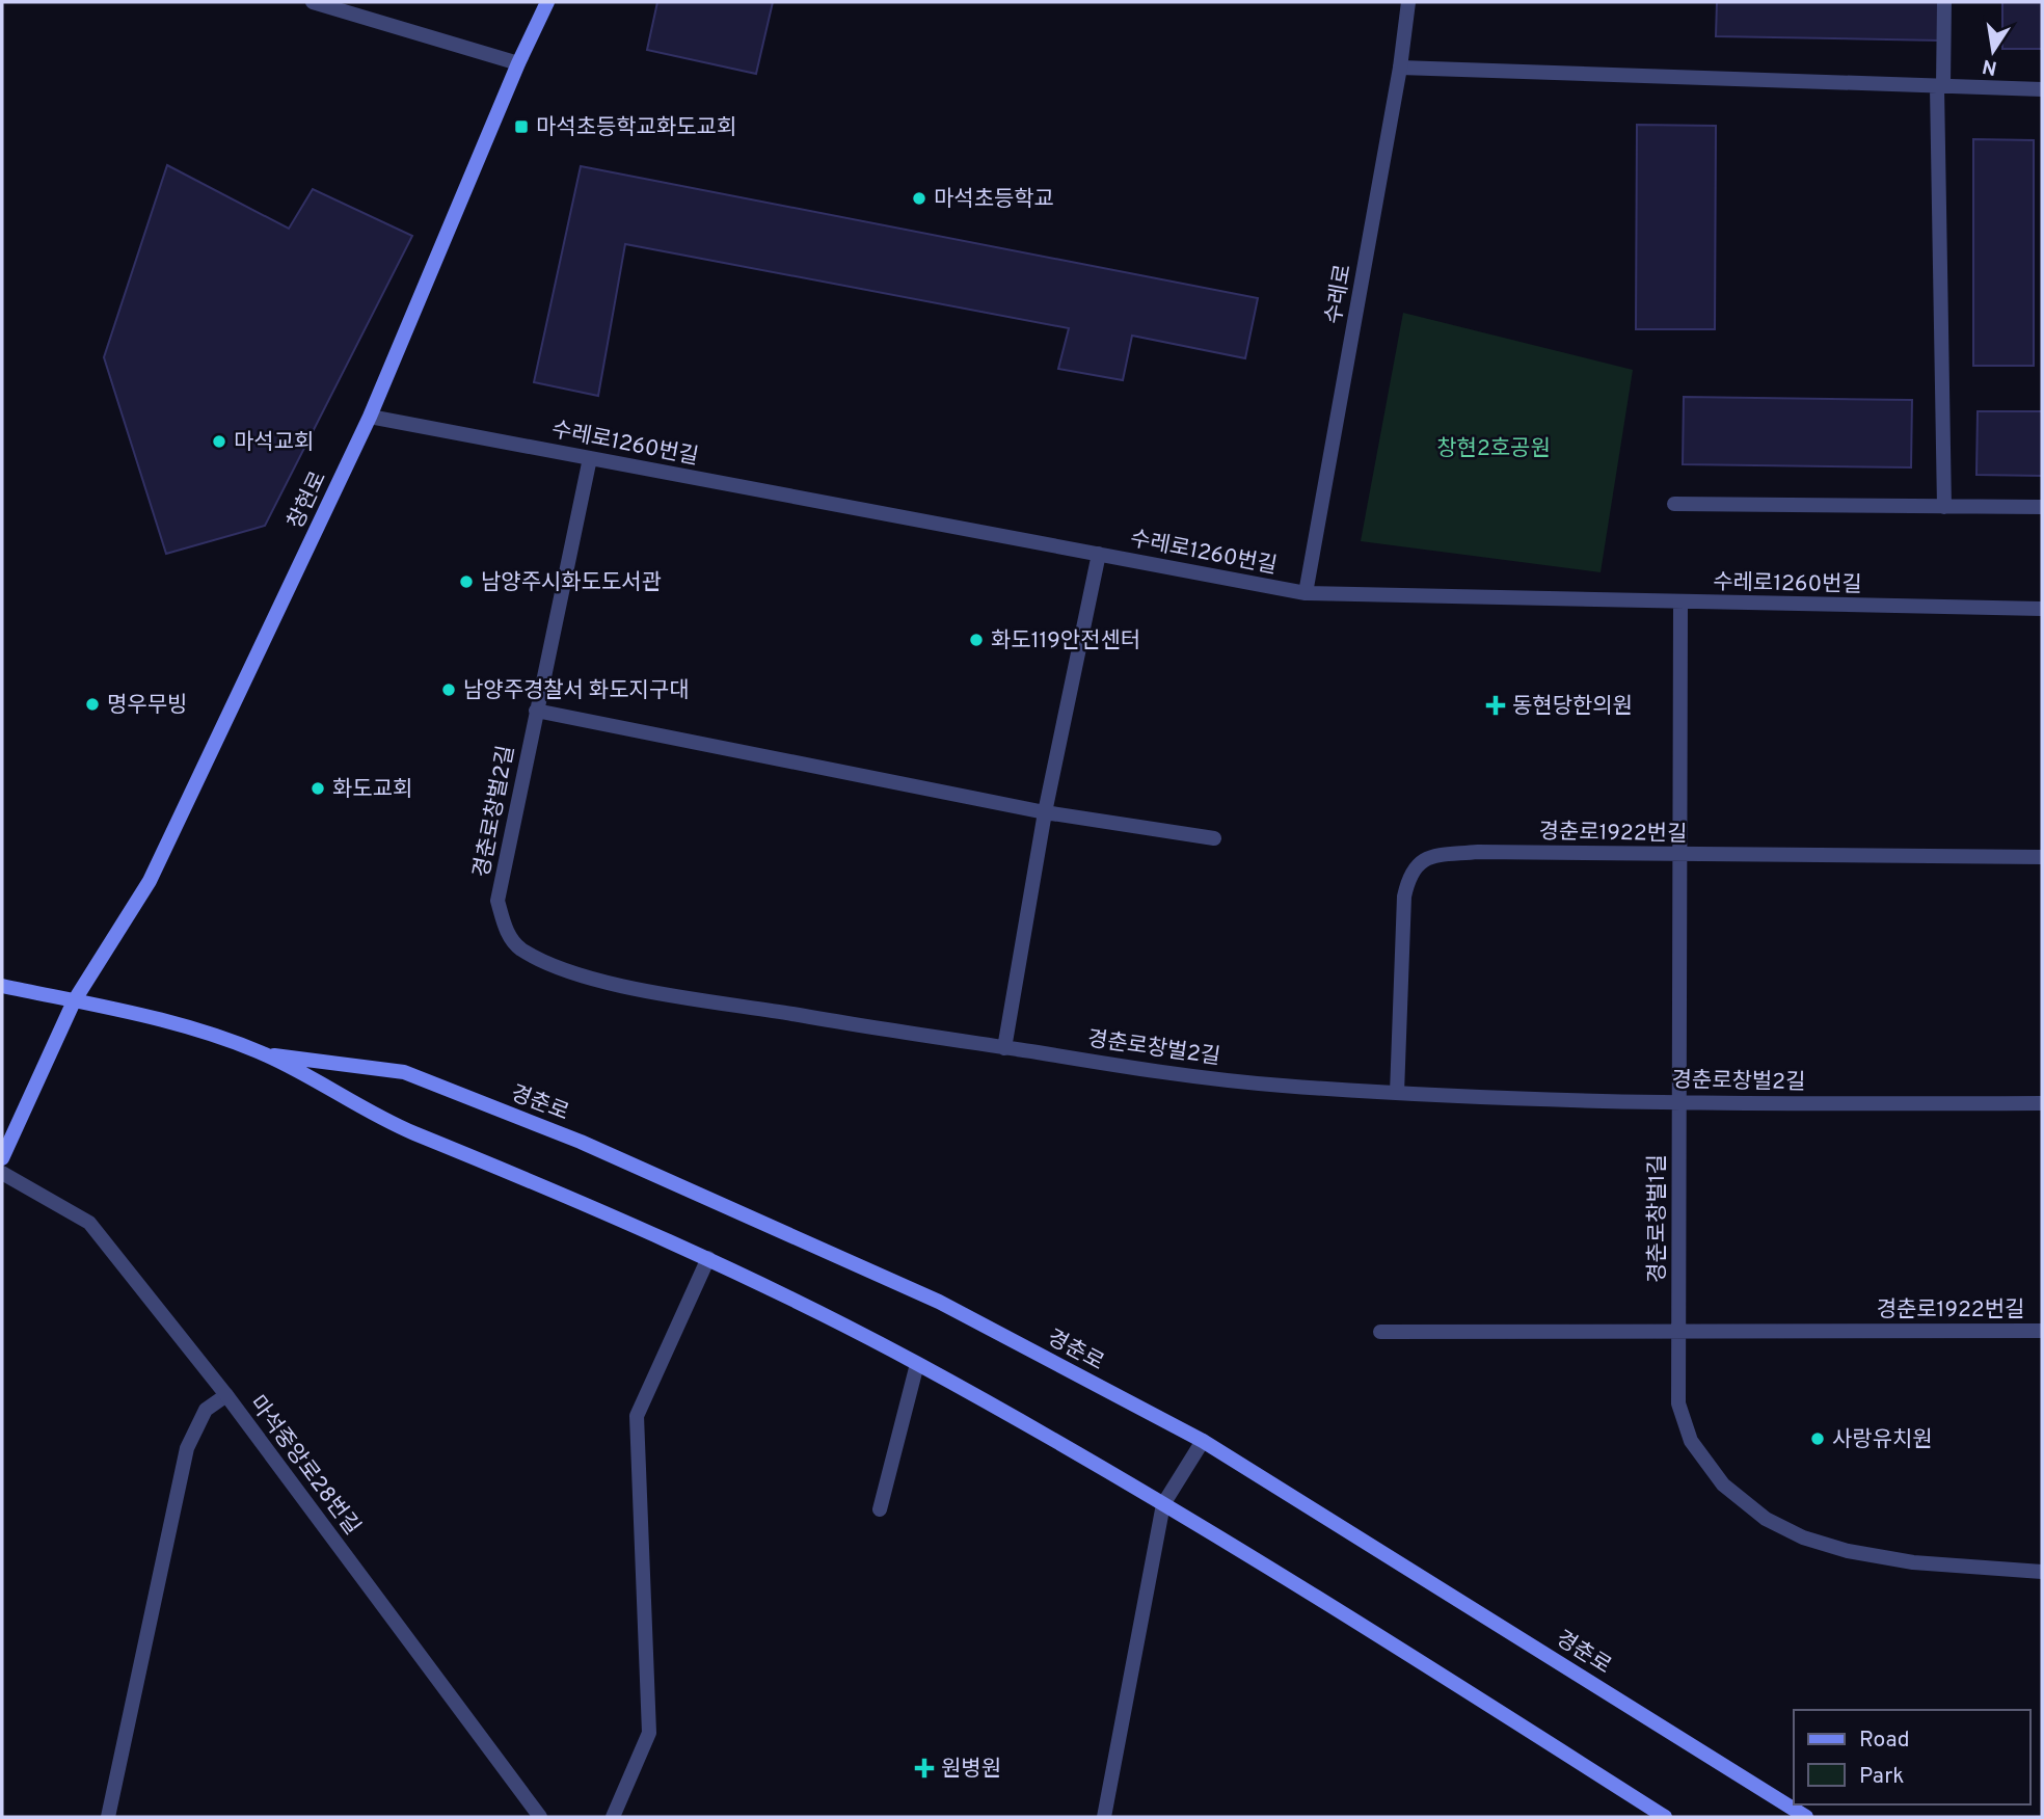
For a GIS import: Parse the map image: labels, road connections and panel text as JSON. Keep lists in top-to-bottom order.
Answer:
{
  "streets": {
    "street": [
      "수레로",
      "수레로1260번길",
      "창현로",
      "경춘로창벌2길",
      "경춘로1922번길",
      "경춘로",
      "경춘로창벌1길",
      "마석중앙로28번길"
    ]
  },
  "crossings": [
    ["수레로", "수레로1260번길"],
    ["수레로1260번길", "창현로"],
    ["수레로1260번길", "경춘로창벌2길"],
    ["수레로1260번길", "경춘로창벌1길"],
    ["창현로", "경춘로"],
    ["경춘로창벌2길", "경춘로1922번길"],
    ["경춘로창벌2길", "경춘로창벌1길"],
    ["경춘로1922번길", "경춘로창벌1길"]
  ],
  "parks": ["창현2호공원"],
  "places": {
    "transit": ["마석초등학교화도교회"],
    "other": [
      "마석초등학교",
      "마석교회",
      "남양주시화도도서관",
      "화도119안전센터",
      "남양주경찰서 화도지구대",
      "명우무빙",
      "화도교회",
      "사랑유치원"
    ],
    "health": ["동현당한의원", "원병원"]
  },
  "legend": ["Road", "Park"],
  "north": "bottom"
}
